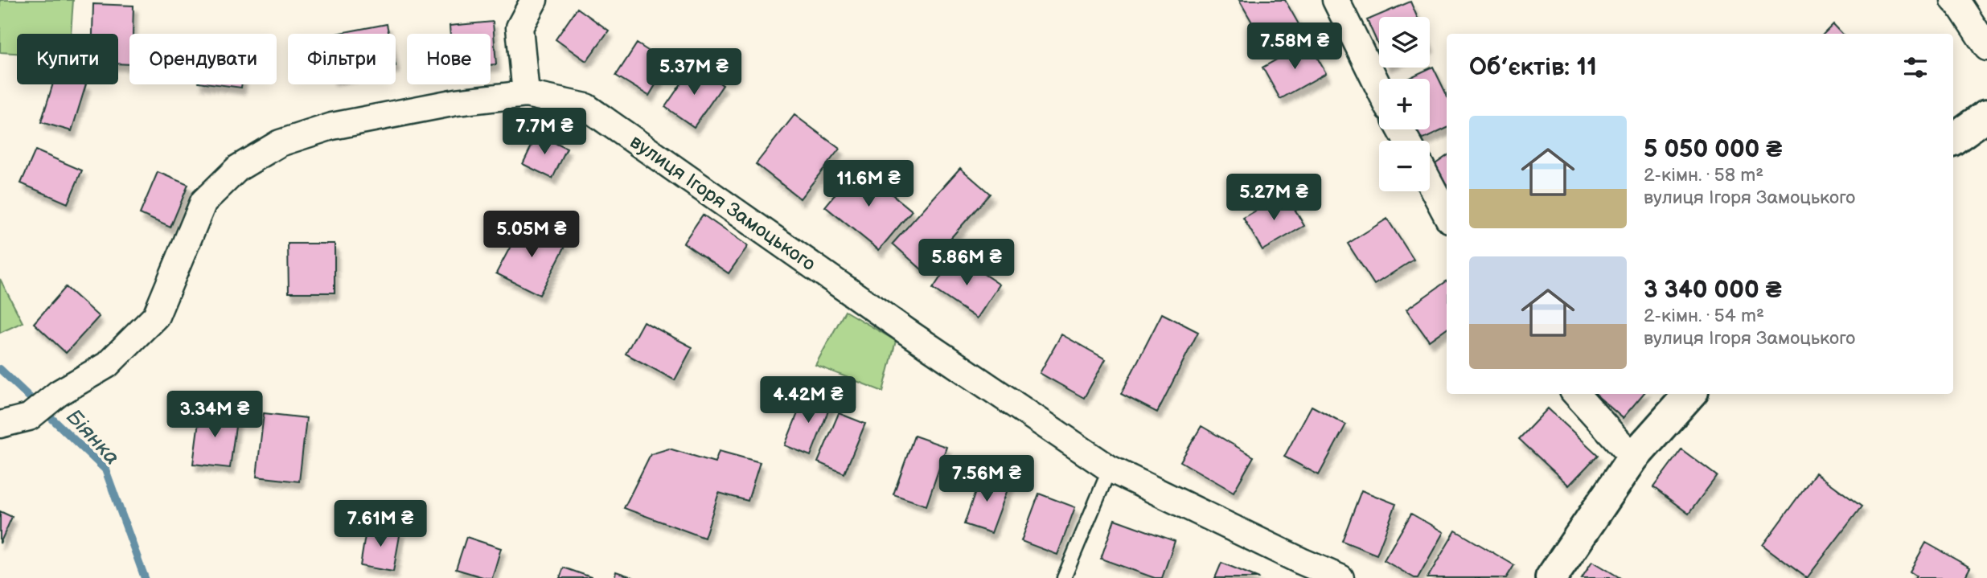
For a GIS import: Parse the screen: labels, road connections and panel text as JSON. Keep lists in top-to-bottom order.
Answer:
{
  "streets": {
    "street": ["вулиця Ігоря Замоцького"]
  },
  "water": ["Біянка"],
  "page": {
    "map_buttons": ["+", "−"],
    "price": [
      "7.58M ₴",
      "5.37M ₴",
      "7.7M ₴",
      "11.6M ₴",
      "5.27M ₴",
      "5.05M ₴",
      "5.86M ₴",
      "4.42M ₴",
      "3.34M ₴",
      "7.56M ₴",
      "7.61M ₴"
    ],
    "chip": [
      "Купити",
      "Орендувати",
      "Фільтри",
      "Нове"
    ],
    "heading": "Об’єктів: 11",
    "list": [
      {
        "name": "5 050 000 ₴",
        "note": "2-кімн. · 58 m² · вулиця Ігоря Замоцького"
      },
      {
        "name": "3 340 000 ₴",
        "note": "2-кімн. · 54 m² · вулиця Ігоря Замоцького"
      }
    ]
  }
}
